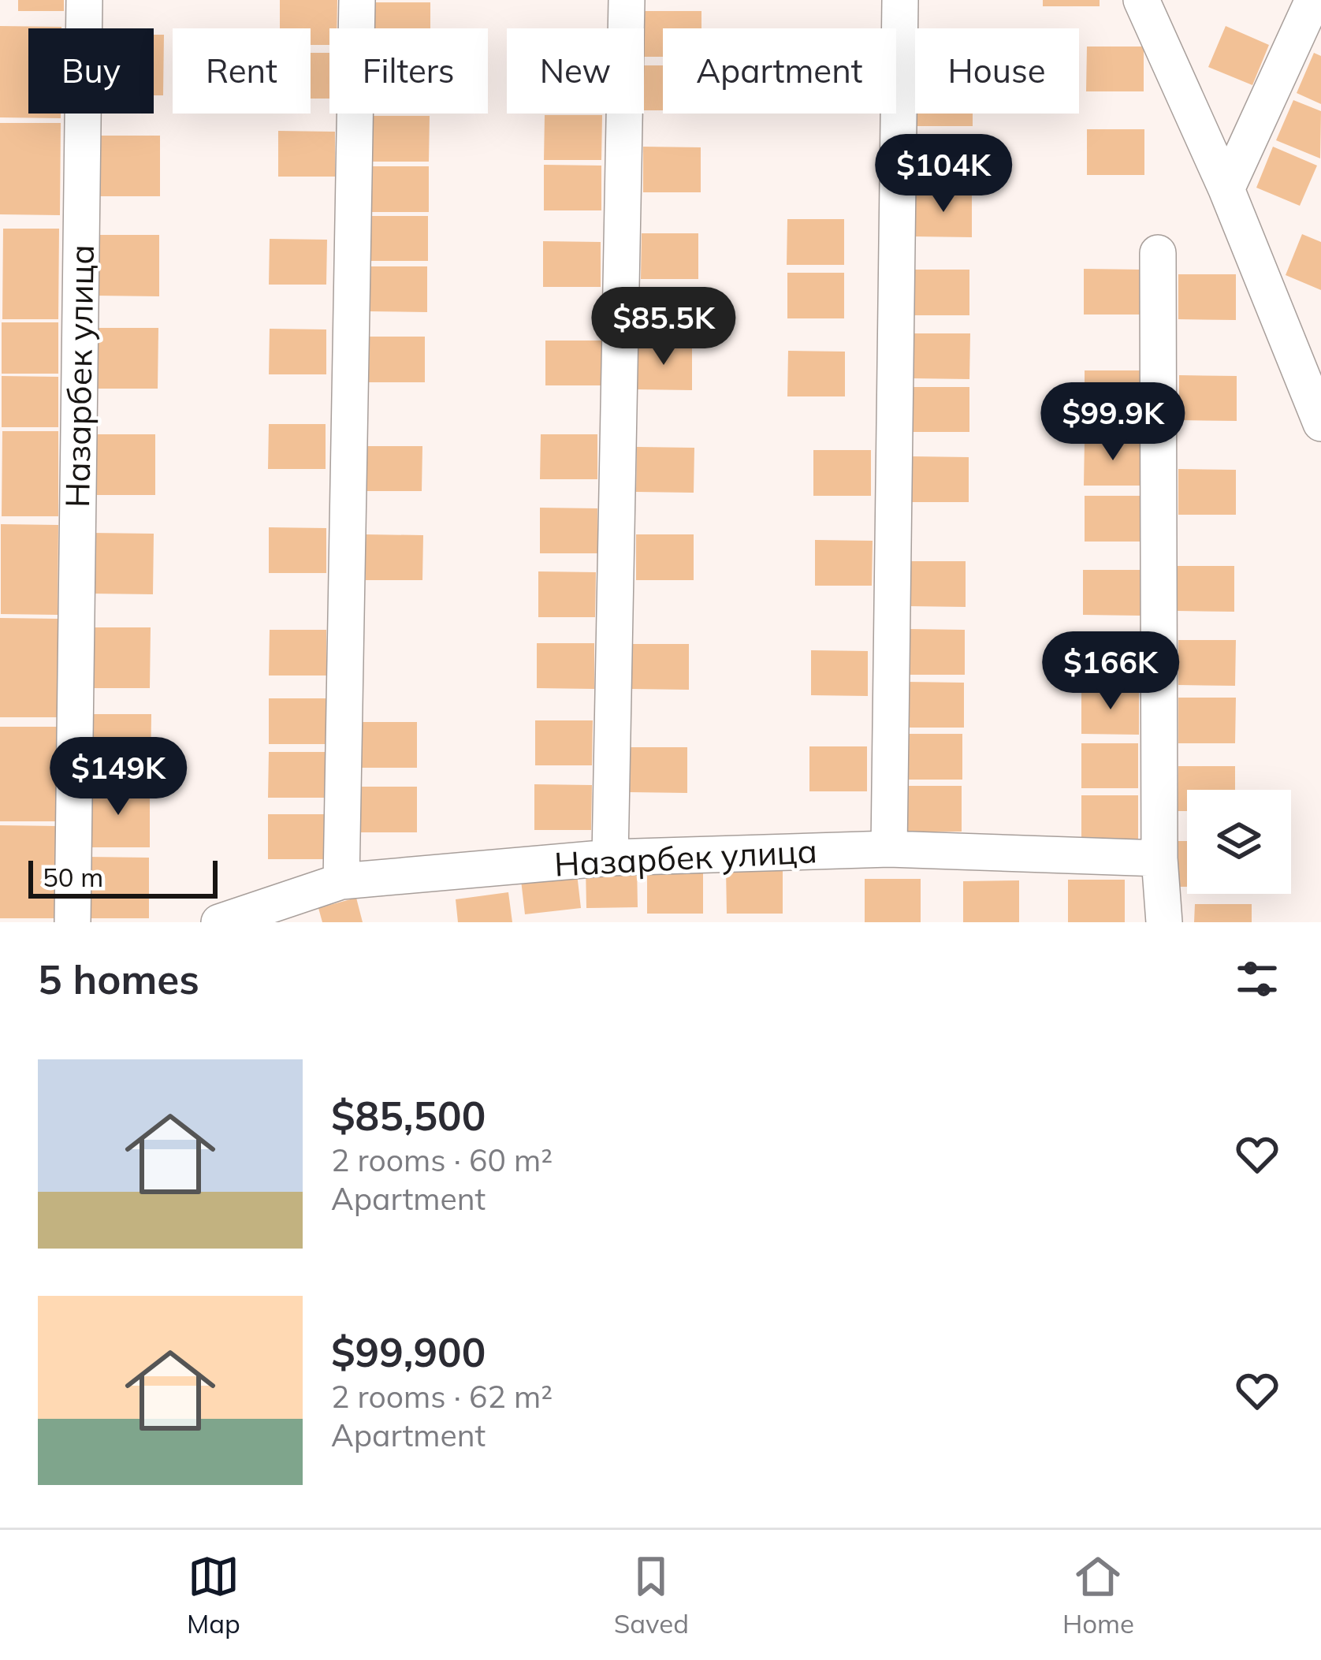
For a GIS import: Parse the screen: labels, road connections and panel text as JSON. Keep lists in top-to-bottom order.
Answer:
{
  "streets": {
    "street": ["Назарбек улица"]
  },
  "scale_bar": "50 m",
  "page": {
    "chip": [
      "Buy",
      "Rent",
      "Filters",
      "New",
      "Apartment",
      "House"
    ],
    "price": [
      "$104K",
      "$85.5K",
      "$99.9K",
      "$166K",
      "$149K"
    ],
    "scale": "50 m",
    "heading": "5 homes",
    "list": [
      {
        "name": "$85,500",
        "note": "2 rooms · 60 m² · Apartment"
      },
      {
        "name": "$99,900",
        "note": "2 rooms · 62 m² · Apartment"
      }
    ],
    "tabs": ["Map", "Saved", "Home"]
  }
}
